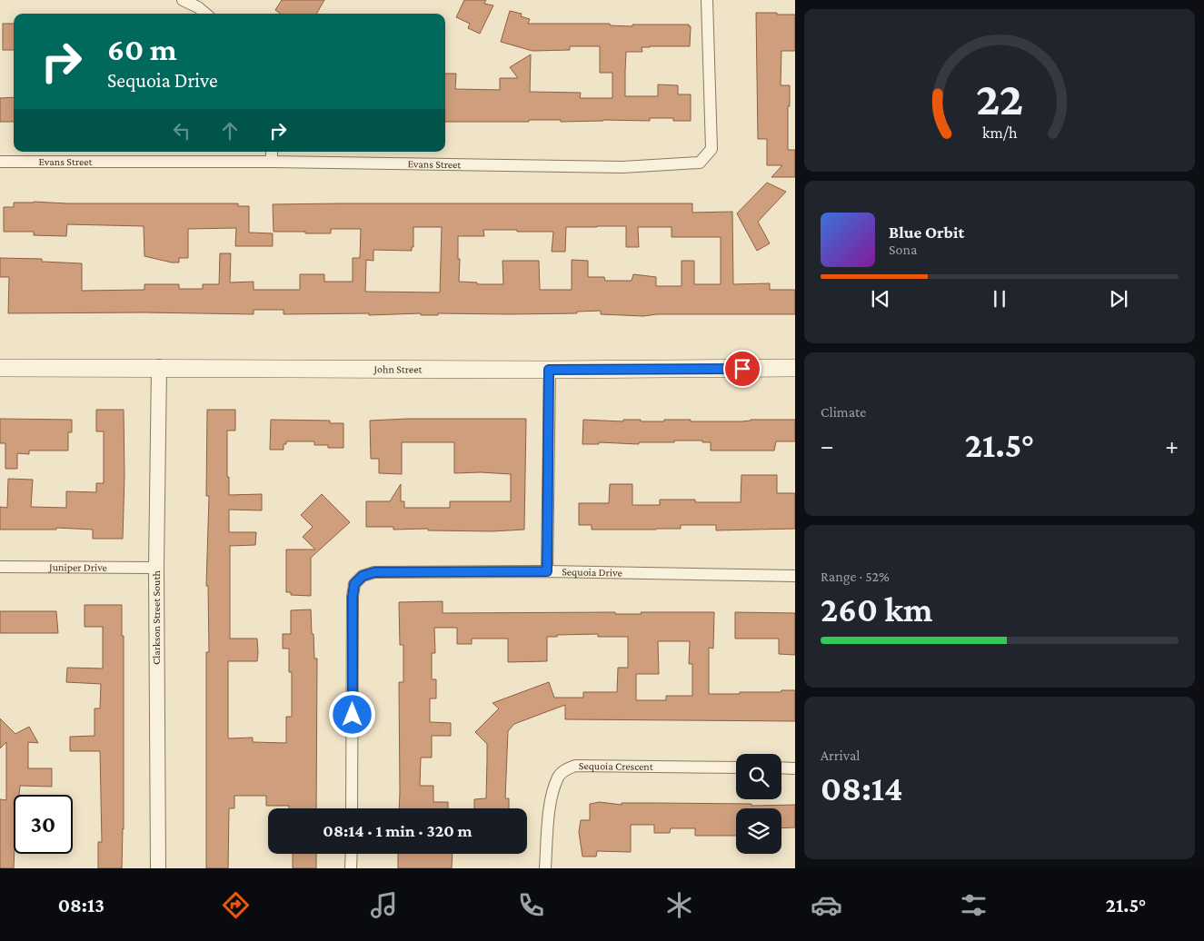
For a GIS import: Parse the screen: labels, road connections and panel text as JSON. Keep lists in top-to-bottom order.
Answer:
{
  "streets": {
    "main road": ["John Street"],
    "street": [
      "Evans Street",
      "Juniper Drive",
      "Sequoia Drive",
      "Clarkson Street South",
      "Sequoia Crescent"
    ]
  },
  "crossings": [
    ["John Street", "Clarkson Street South"],
    ["Juniper Drive", "Clarkson Street South"]
  ],
  "page": {
    "turn": ["60 m", "Sequoia Drive"],
    "song": ["Blue Orbit", "Sona"],
    "tile": [
      "Climate",
      ["Range · 52%", "260 km"],
      ["Arrival", "08:14"]
    ],
    "heat": ["−", "21.5°", "+"],
    "limit": "30",
    "trip": "08:14 · 1 min · 320 m",
    "tabs": ["08:13", "21.5°"],
    "gauge": ["22", "km/h"]
  }
}
